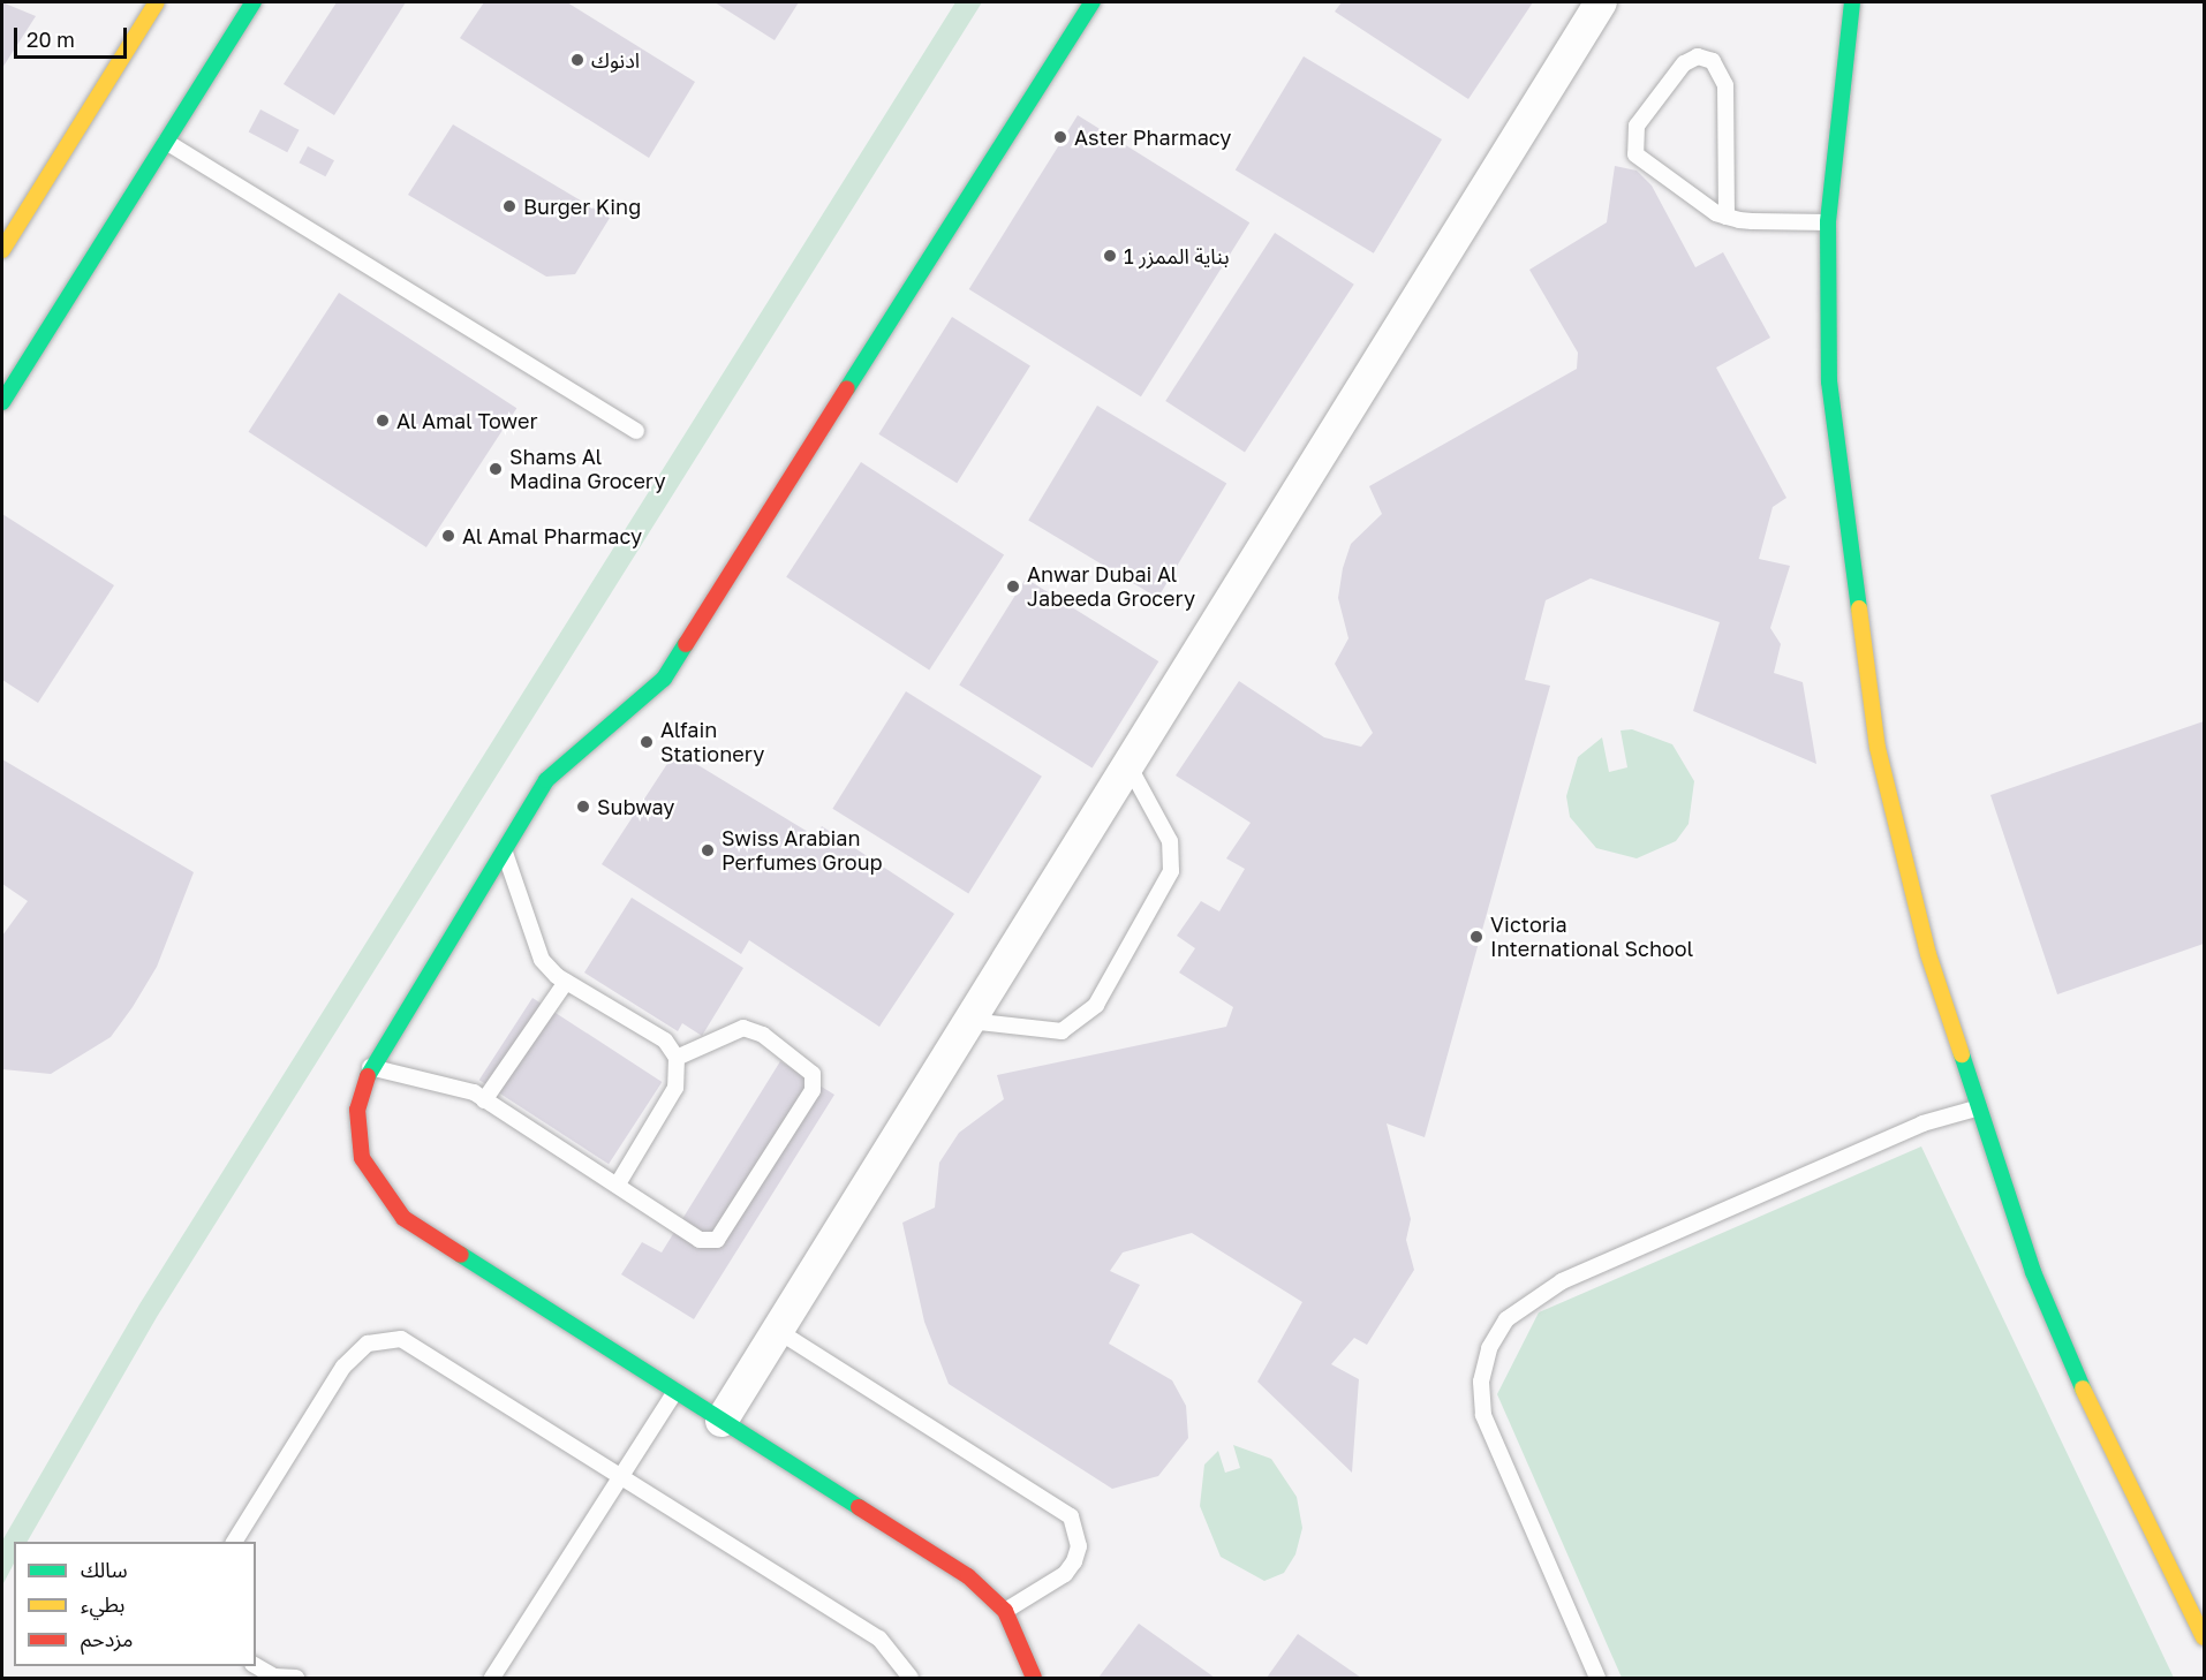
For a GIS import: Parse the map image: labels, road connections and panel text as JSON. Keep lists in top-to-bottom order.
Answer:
{
  "places": [
    "ادنوك",
    "Aster Pharmacy",
    "Burger King",
    "بناية الممزر 1",
    "Al Amal Tower",
    "Shams Al Madina Grocery",
    "Al Amal Pharmacy",
    "Anwar Dubai Al Jabeeda Grocery",
    "Alfain Stationery",
    "Subway",
    "Swiss Arabian Perfumes Group",
    "Victoria International School"
  ],
  "legend": ["سالك", "بطيء", "مزدحم"],
  "scale_bar": "20 m"
}
